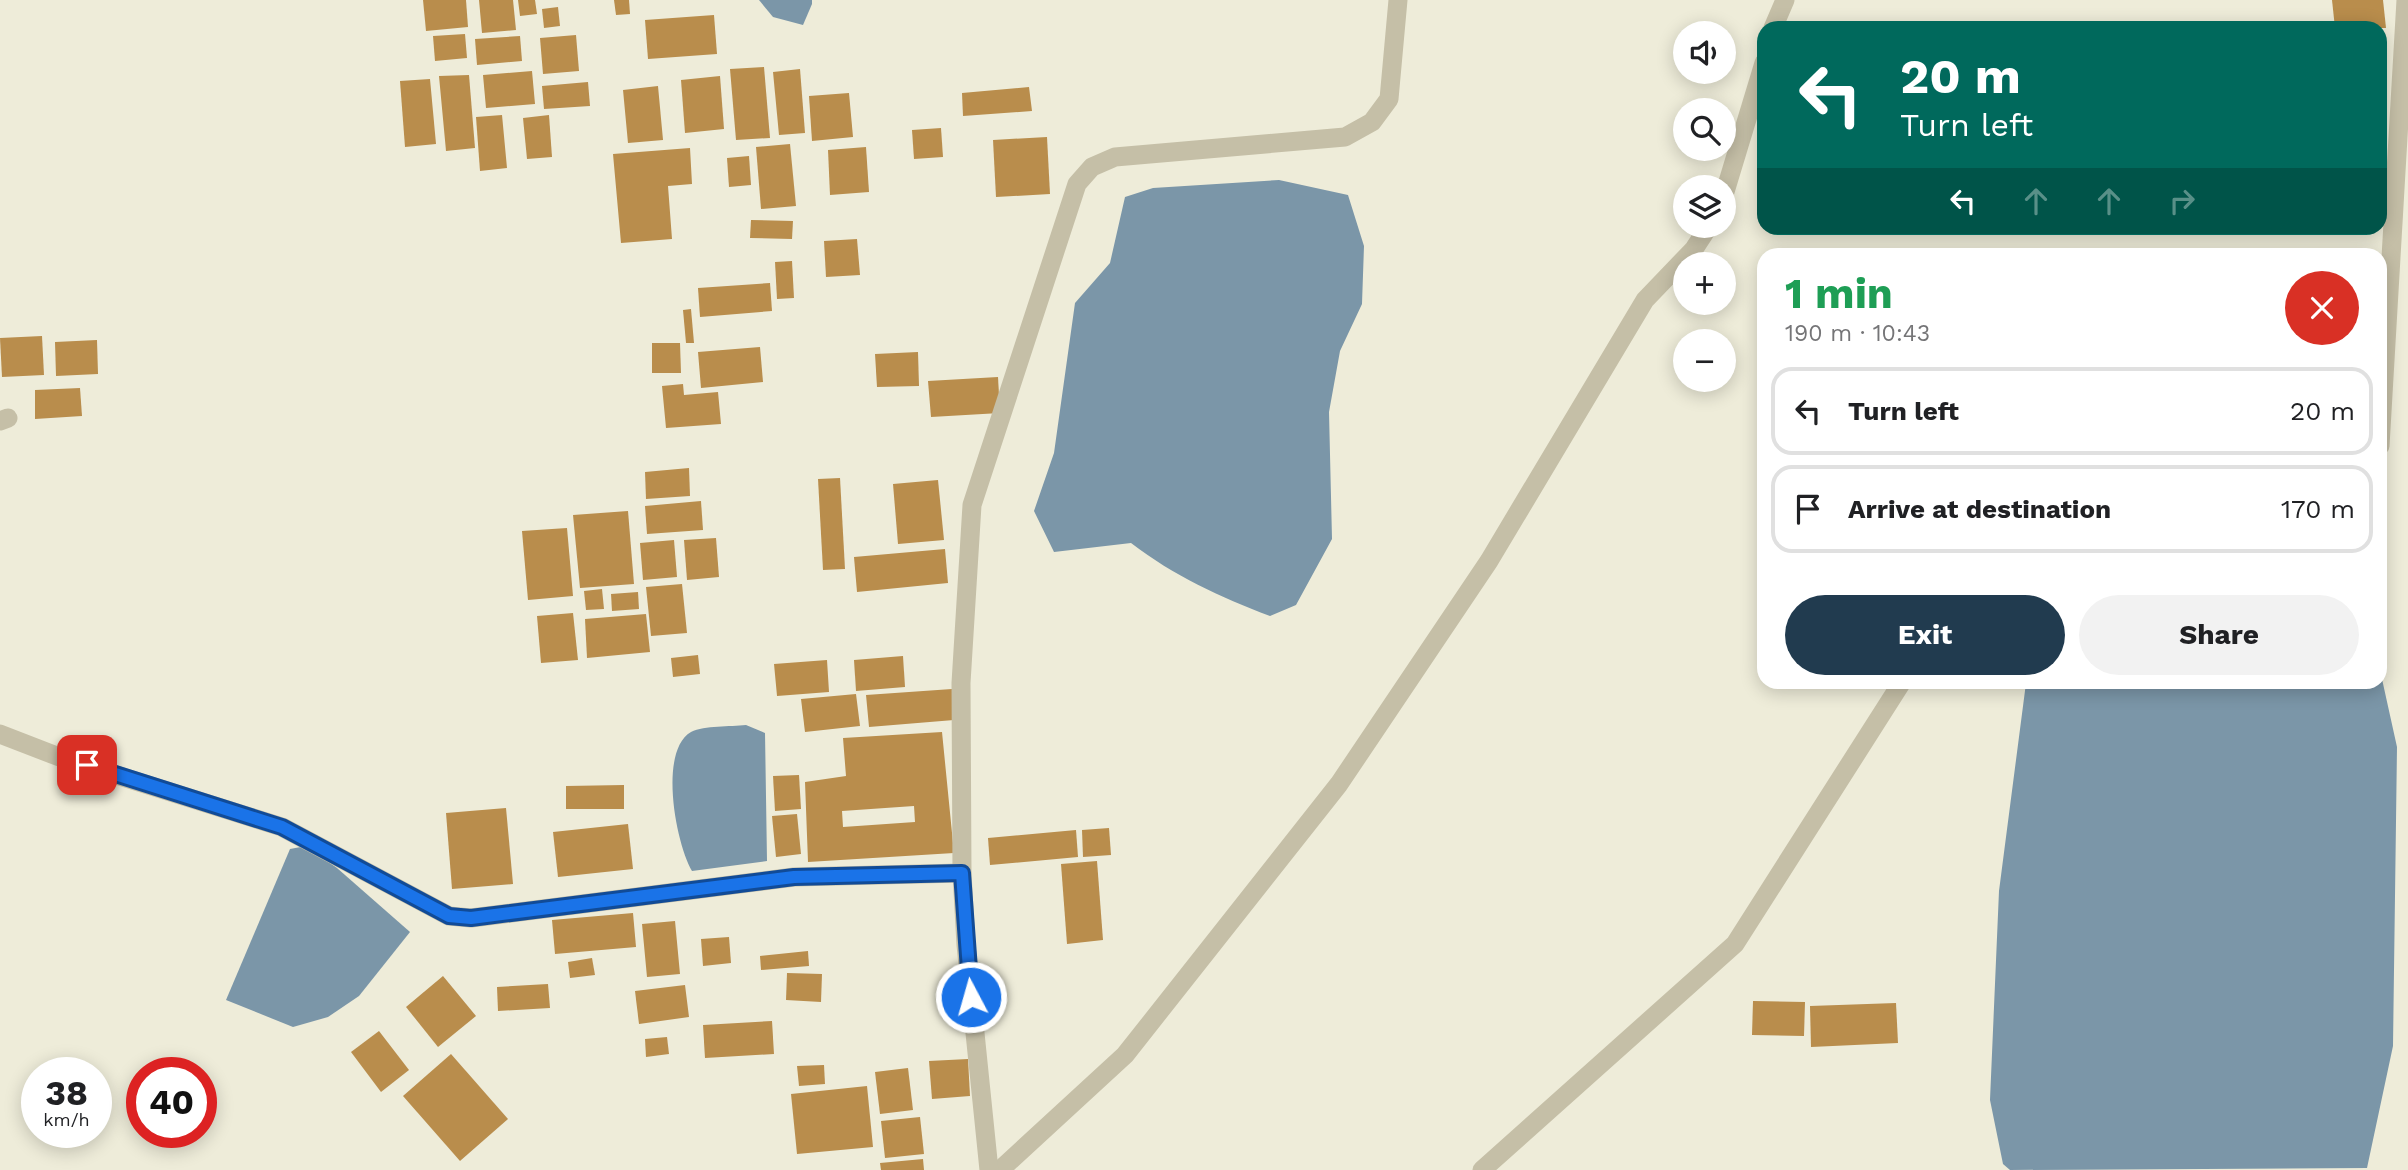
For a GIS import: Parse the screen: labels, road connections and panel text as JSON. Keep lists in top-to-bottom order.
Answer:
{
  "page": {
    "map_buttons": ["+", "−"],
    "turn": ["20 m", "Turn left"],
    "heading": ["1 min", "190 m · 10:43"],
    "list": [
      {
        "name": "Turn left",
        "value": "20 m"
      },
      {
        "name": "Arrive at destination",
        "value": "170 m"
      }
    ],
    "buttons": ["Exit", "Share"],
    "speed": "38 km/h",
    "limit": "40"
  }
}
